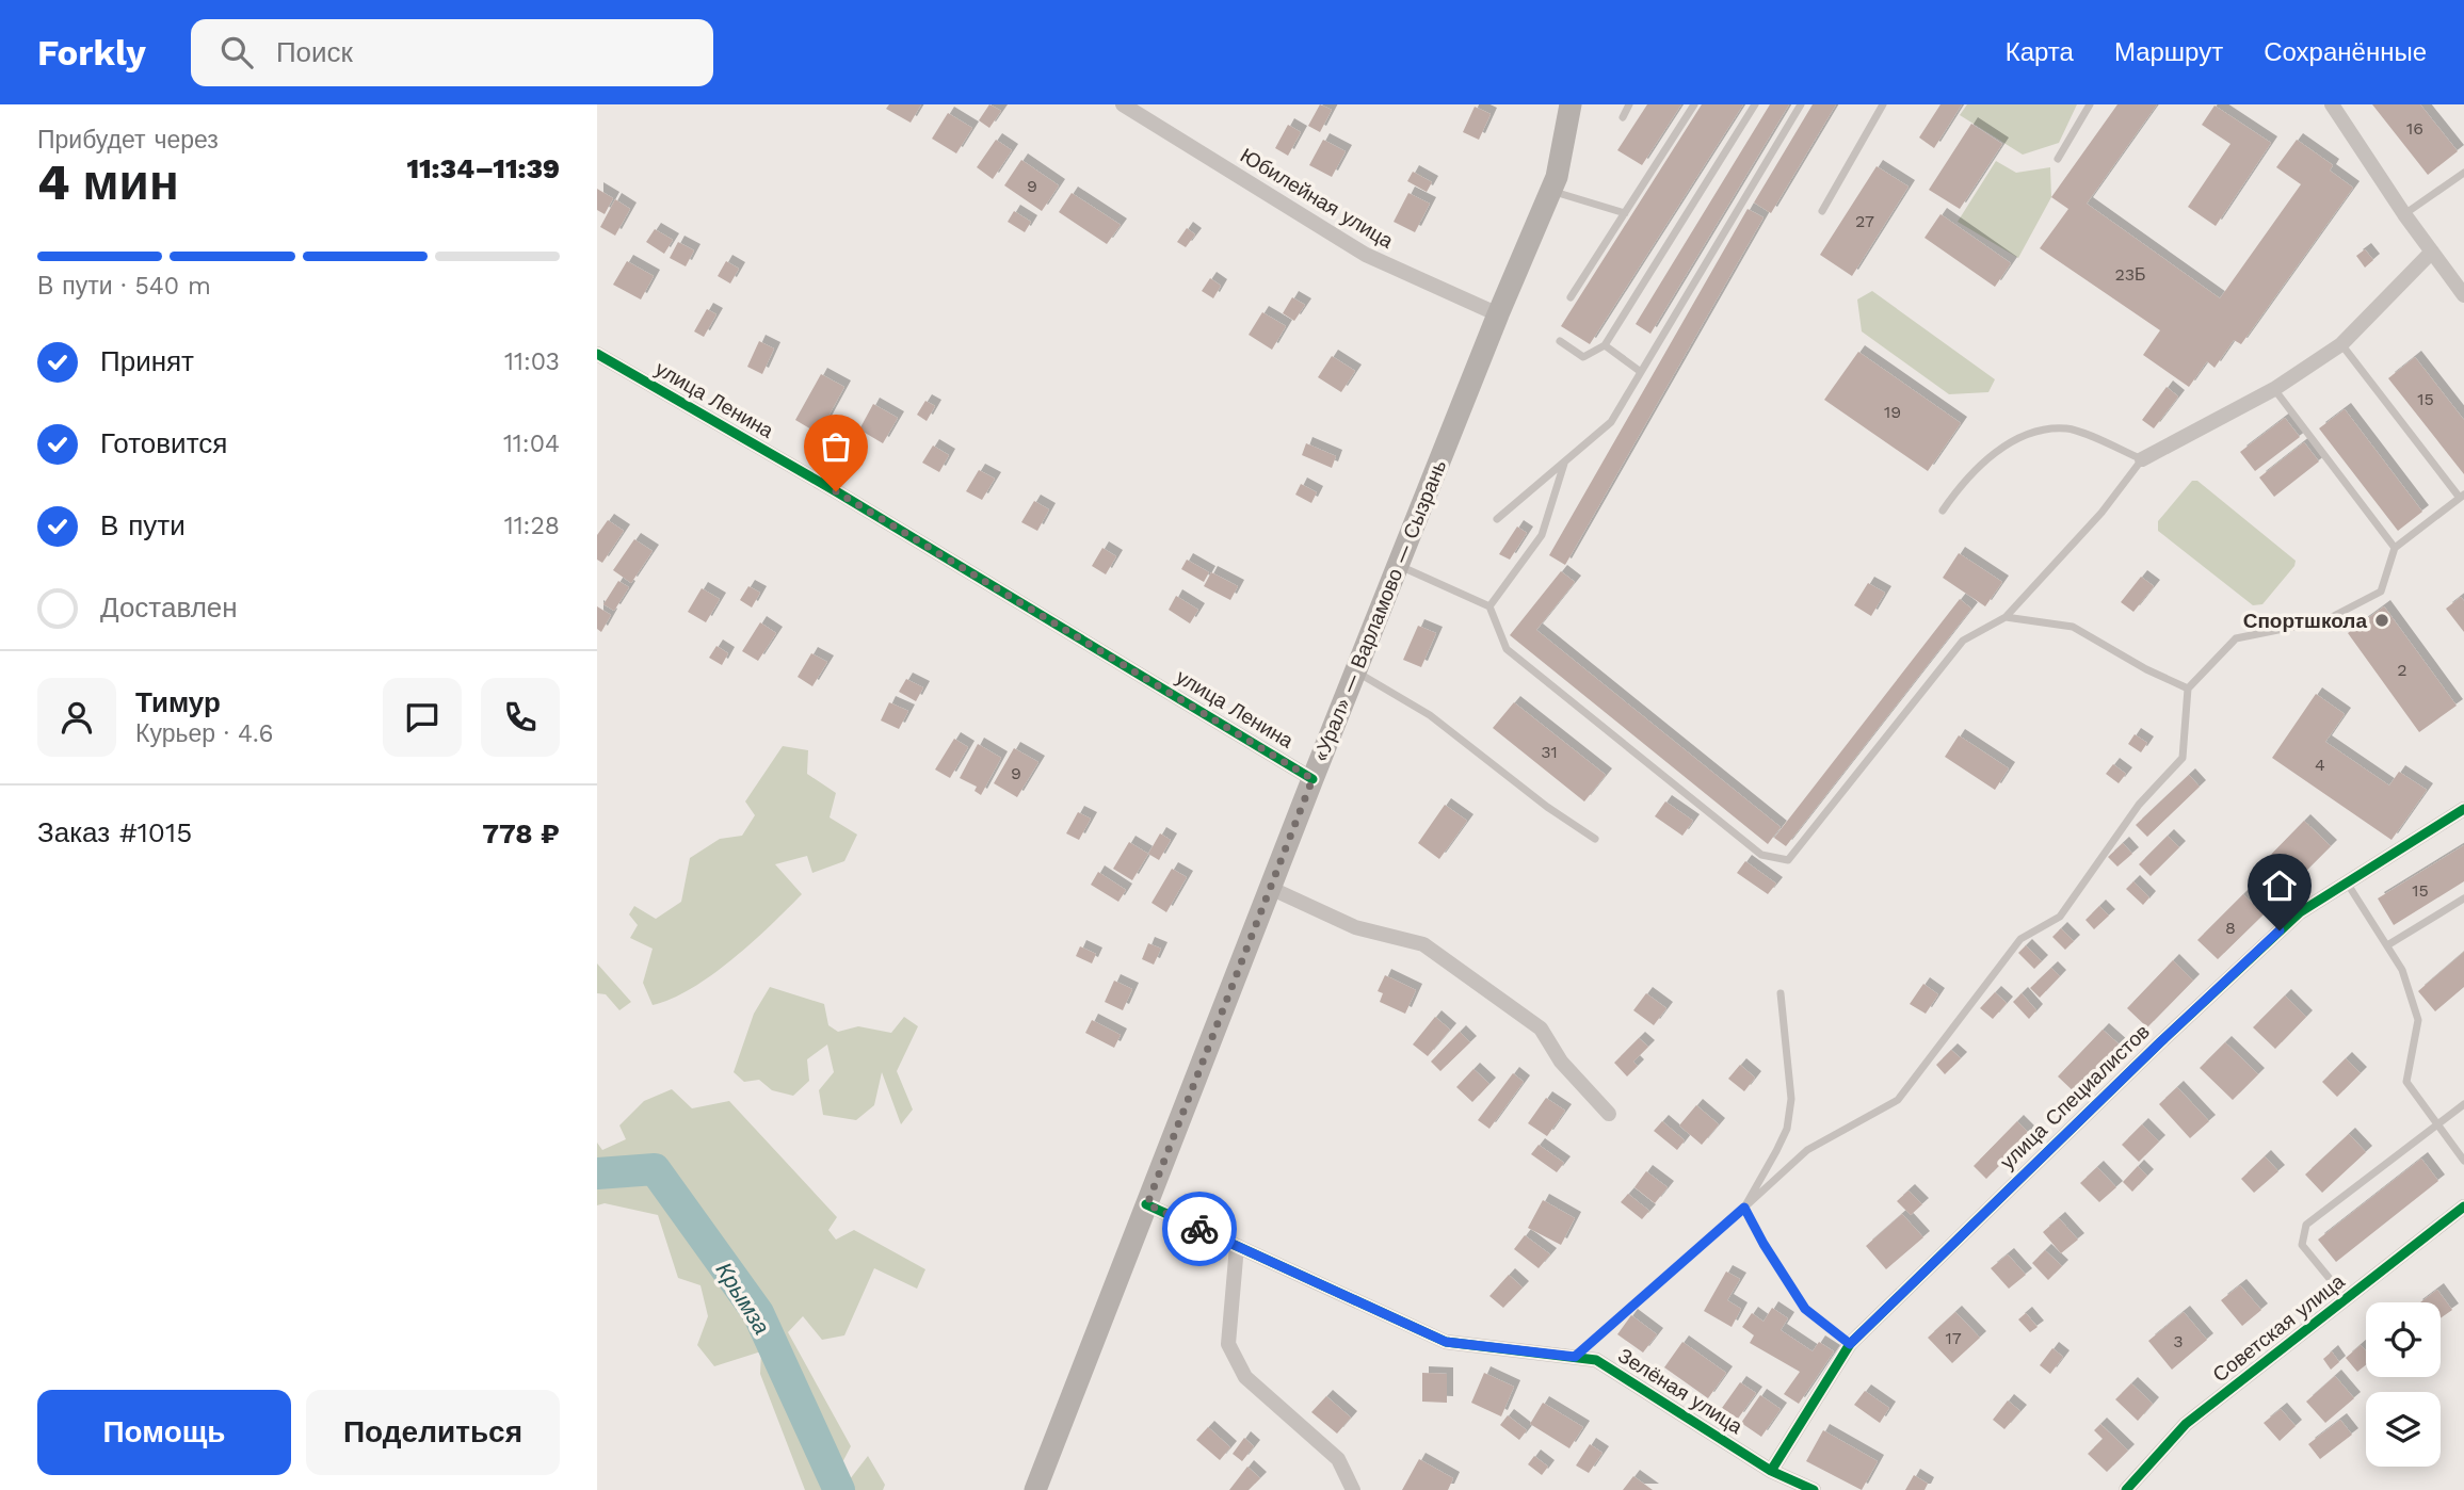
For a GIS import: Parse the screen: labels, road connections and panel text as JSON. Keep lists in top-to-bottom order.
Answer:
{
  "streets": {
    "main road": ["«Урал» — Варламово — Сызрань"],
    "street": [
      "Юбилейная улица",
      "улица Ленина",
      "улица Специалистов",
      "Советская улица",
      "Зелёная улица"
    ]
  },
  "crossings": [
    ["Юбилейная улица", "«Урал» — Варламово — Сызрань"],
    ["улица Ленина", "«Урал» — Варламово — Сызрань"],
    ["«Урал» — Варламово — Сызрань", "Зелёная улица"],
    ["улица Специалистов", "Зелёная улица"]
  ],
  "water": ["Крымза"],
  "places": ["Спортшкола"],
  "house_numbers": [
    "16",
    "9",
    "27",
    "23Б",
    "15",
    "19",
    "2",
    "31",
    "4",
    "9",
    "15",
    "8",
    "17",
    "3"
  ],
  "page": {
    "header": "Forkly",
    "search": "Поиск",
    "nav": ["Карта", "Маршрут", "Сохранённые"],
    "heading": ["4 мин", "Прибудет через", "11:34–11:39"],
    "panel": [
      "Тимур",
      "Курьер · 4.6",
      "Заказ #1015",
      "778 ₽"
    ],
    "bar": "В пути · 540 m",
    "list": [
      ["Принят", "11:03"],
      ["Готовится", "11:04"],
      ["В пути", "11:28"],
      "Доставлен"
    ],
    "buttons": ["Помощь", "Поделиться"]
  }
}
